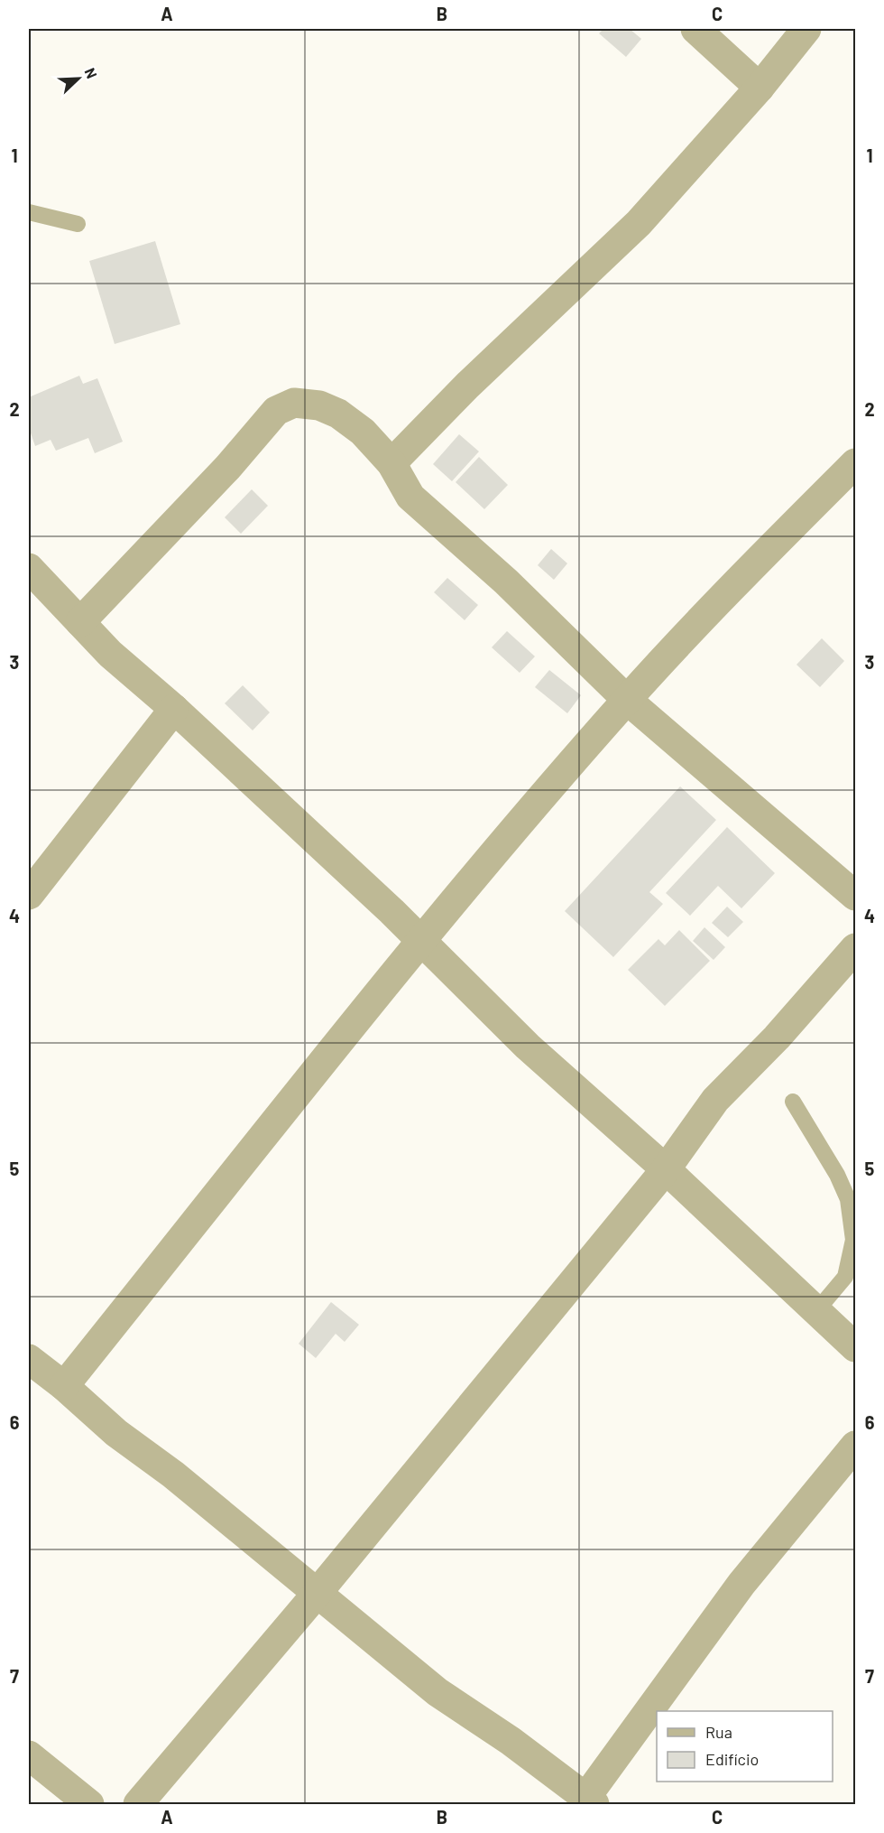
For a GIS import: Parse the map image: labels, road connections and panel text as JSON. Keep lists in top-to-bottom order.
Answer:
{
  "legend": ["Rua", "Edifício"],
  "north": "top right",
  "grid": {
    "columns": ["A", "B", "C"],
    "rows": [
      "1",
      "2",
      "3",
      "4",
      "5",
      "6",
      "7"
    ]
  }
}
